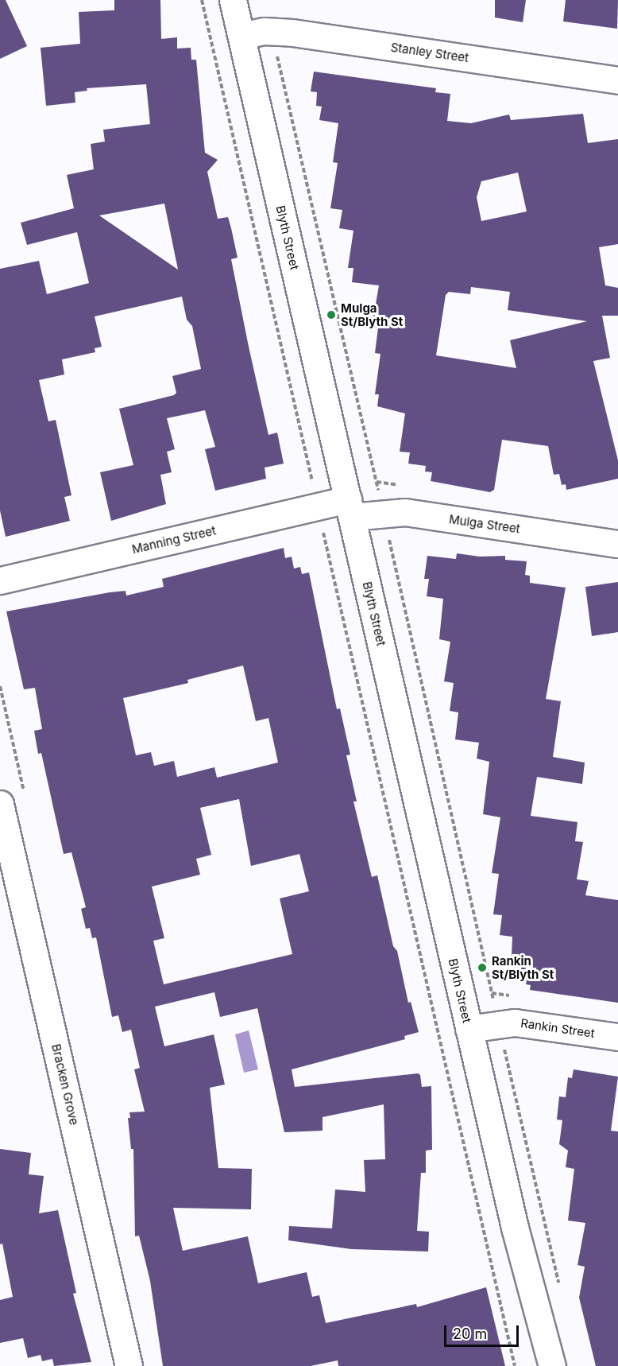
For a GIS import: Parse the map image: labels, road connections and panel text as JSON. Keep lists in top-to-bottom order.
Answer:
{
  "streets": {
    "street": [
      "Stanley Street",
      "Blyth Street",
      "Mulga Street",
      "Manning Street",
      "Rankin Street",
      "Bracken Grove"
    ]
  },
  "crossings": [
    ["Stanley Street", "Blyth Street"],
    ["Blyth Street", "Mulga Street"],
    ["Blyth Street", "Manning Street"],
    ["Blyth Street", "Rankin Street"],
    ["Mulga Street", "Manning Street"]
  ],
  "places": ["Mulga St/Blyth St", "Rankin St/Blyth St"],
  "scale_bar": "20 m"
}
